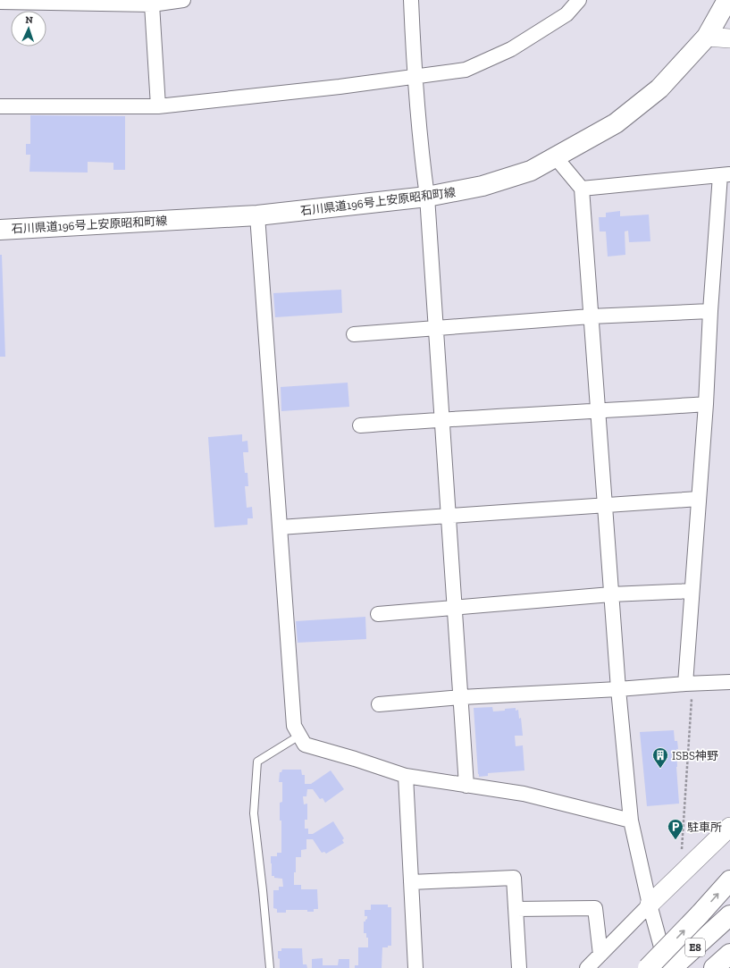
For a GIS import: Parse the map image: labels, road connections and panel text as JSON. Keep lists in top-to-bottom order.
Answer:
{
  "streets": {
    "main road": ["石川県道196号上安原昭和町線", "E8"]
  },
  "places": {
    "building": ["ISBS神野"],
    "parking": ["駐車所"]
  },
  "north": "top"
}
